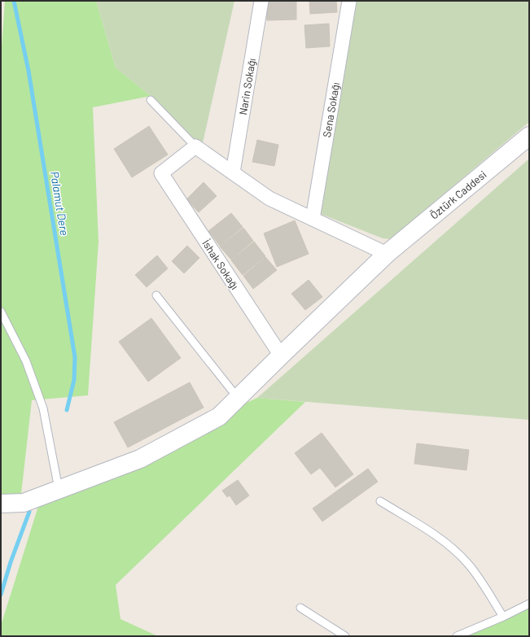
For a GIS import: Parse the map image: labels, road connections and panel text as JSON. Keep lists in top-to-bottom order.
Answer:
{
  "streets": {
    "street": [
      "Narin Sokağı",
      "Sena Sokağı",
      "Öztürk Caddesi",
      "İshak Sokağı"
    ]
  },
  "crossings": [
    ["Öztürk Caddesi", "İshak Sokağı"]
  ],
  "water": ["Palamut Dere"]
}
